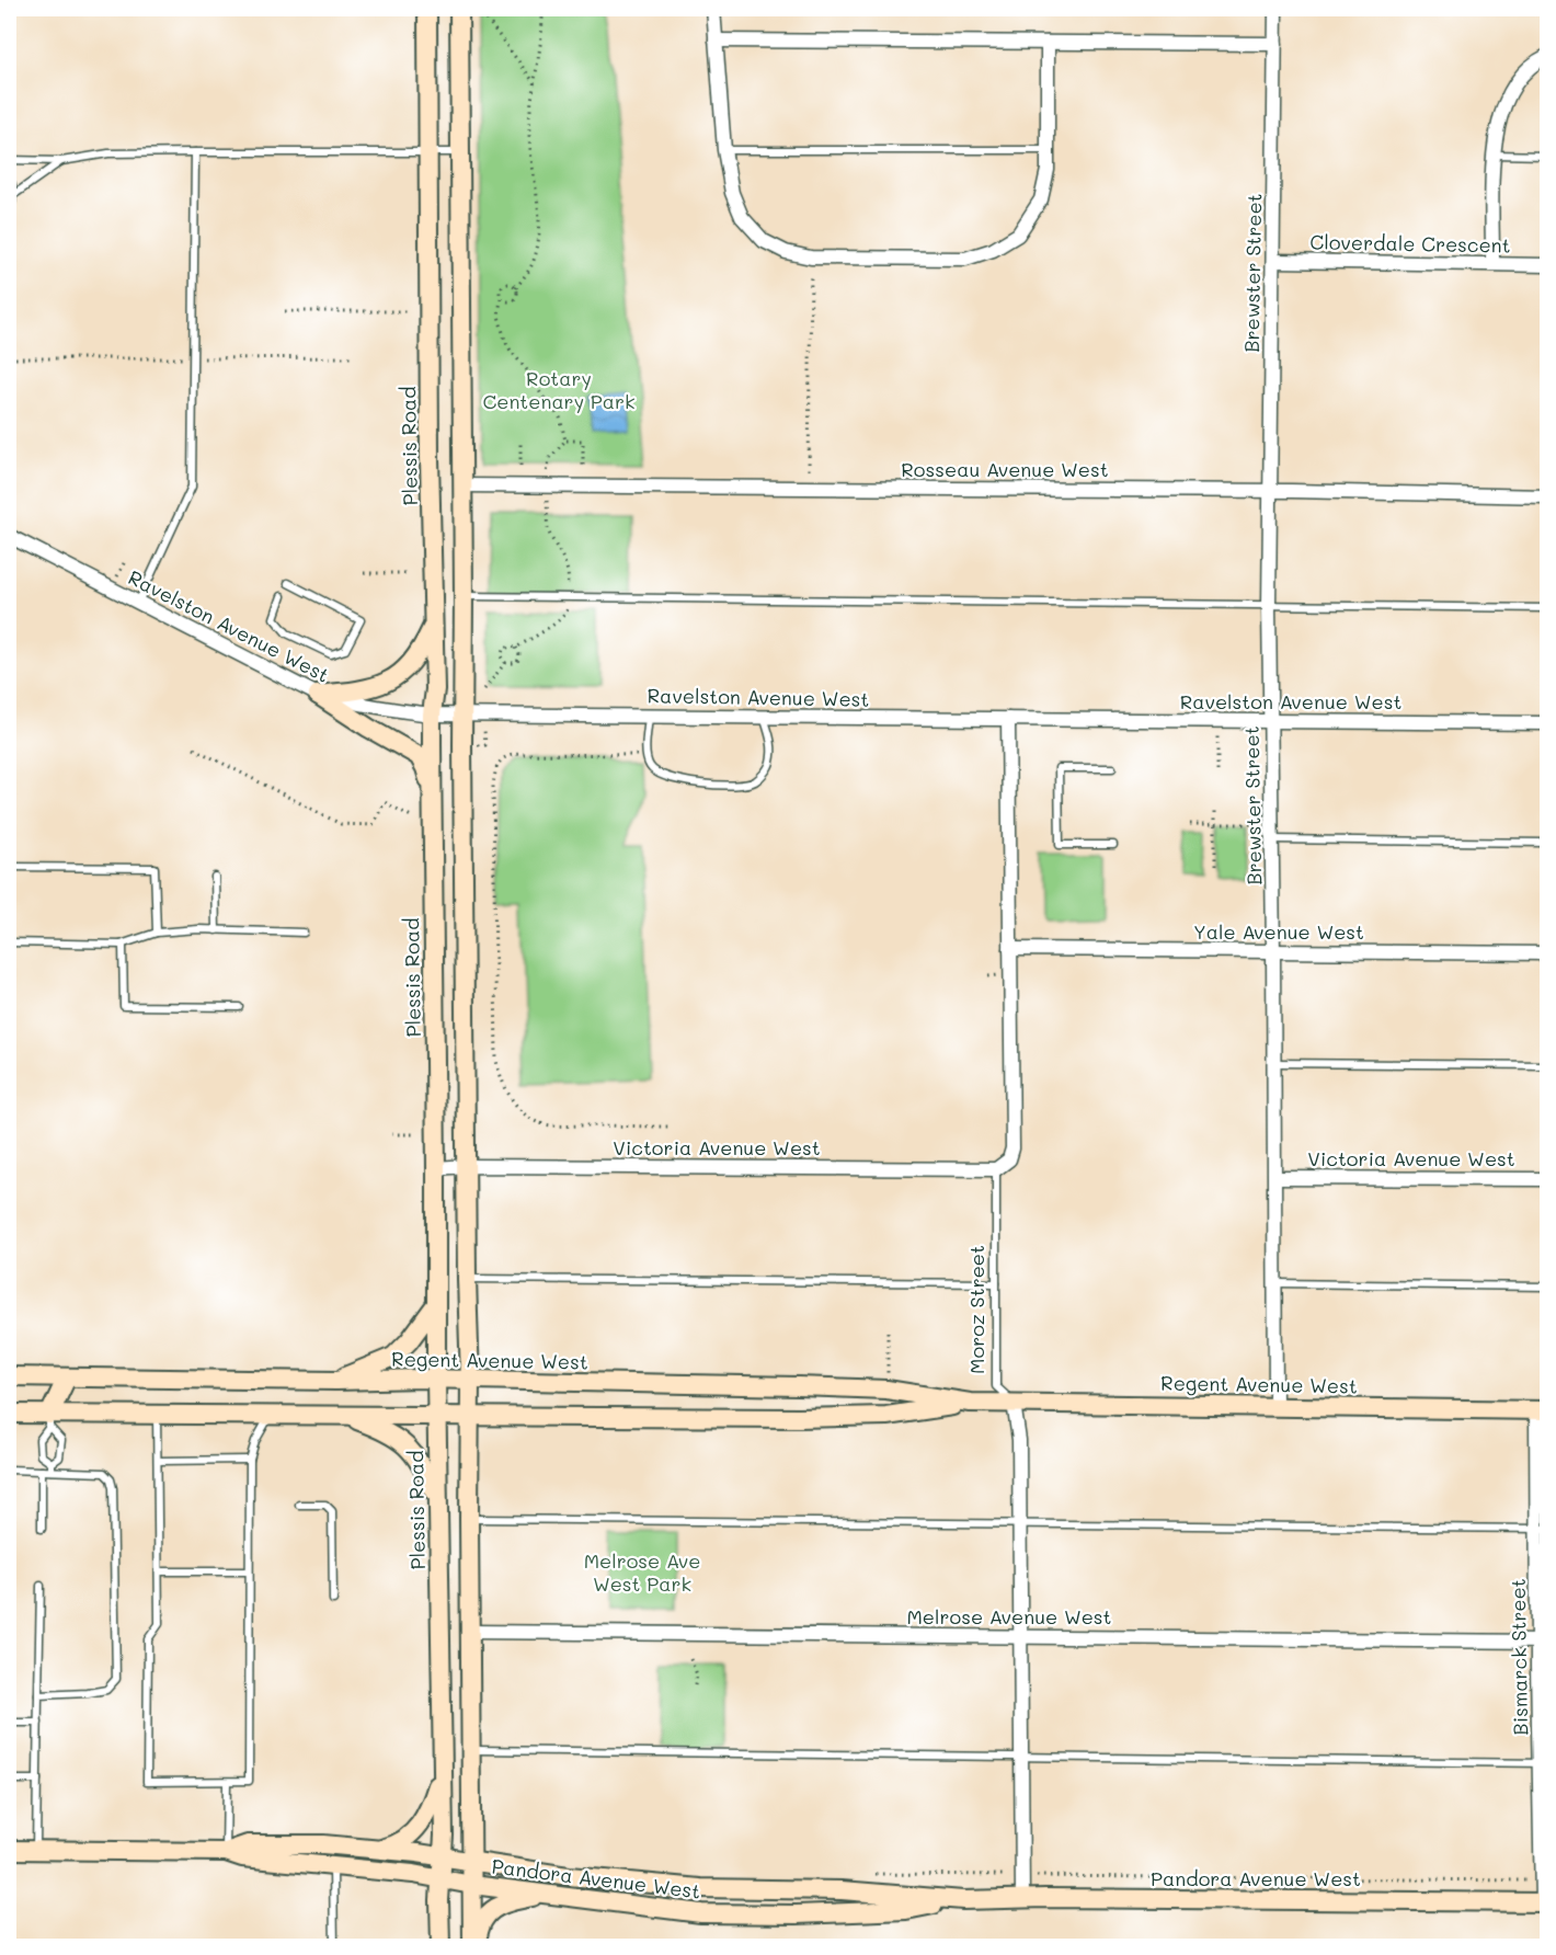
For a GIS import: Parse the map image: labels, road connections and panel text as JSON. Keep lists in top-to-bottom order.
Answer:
{
  "streets": {
    "main road": ["Plessis Road", "Regent Avenue West", "Pandora Avenue West"],
    "street": [
      "Cloverdale Crescent",
      "Brewster Street",
      "Rosseau Avenue West",
      "Ravelston Avenue West",
      "Yale Avenue West",
      "Victoria Avenue West",
      "Moroz Street",
      "Melrose Avenue West",
      "Bismarck Street"
    ]
  },
  "crossings": [
    ["Cloverdale Crescent", "Brewster Street"],
    ["Brewster Street", "Rosseau Avenue West"],
    ["Brewster Street", "Ravelston Avenue West"],
    ["Brewster Street", "Yale Avenue West"],
    ["Brewster Street", "Victoria Avenue West"],
    ["Brewster Street", "Regent Avenue West"],
    ["Plessis Road", "Ravelston Avenue West"],
    ["Plessis Road", "Victoria Avenue West"],
    ["Plessis Road", "Regent Avenue West"],
    ["Plessis Road", "Pandora Avenue West"],
    ["Victoria Avenue West", "Moroz Street"],
    ["Moroz Street", "Regent Avenue West"],
    ["Moroz Street", "Melrose Avenue West"],
    ["Moroz Street", "Pandora Avenue West"],
    ["Regent Avenue West", "Bismarck Street"],
    ["Melrose Avenue West", "Bismarck Street"],
    ["Bismarck Street", "Pandora Avenue West"]
  ],
  "parks": ["Rotary Centenary Park", "Melrose Ave West Park"]
}
